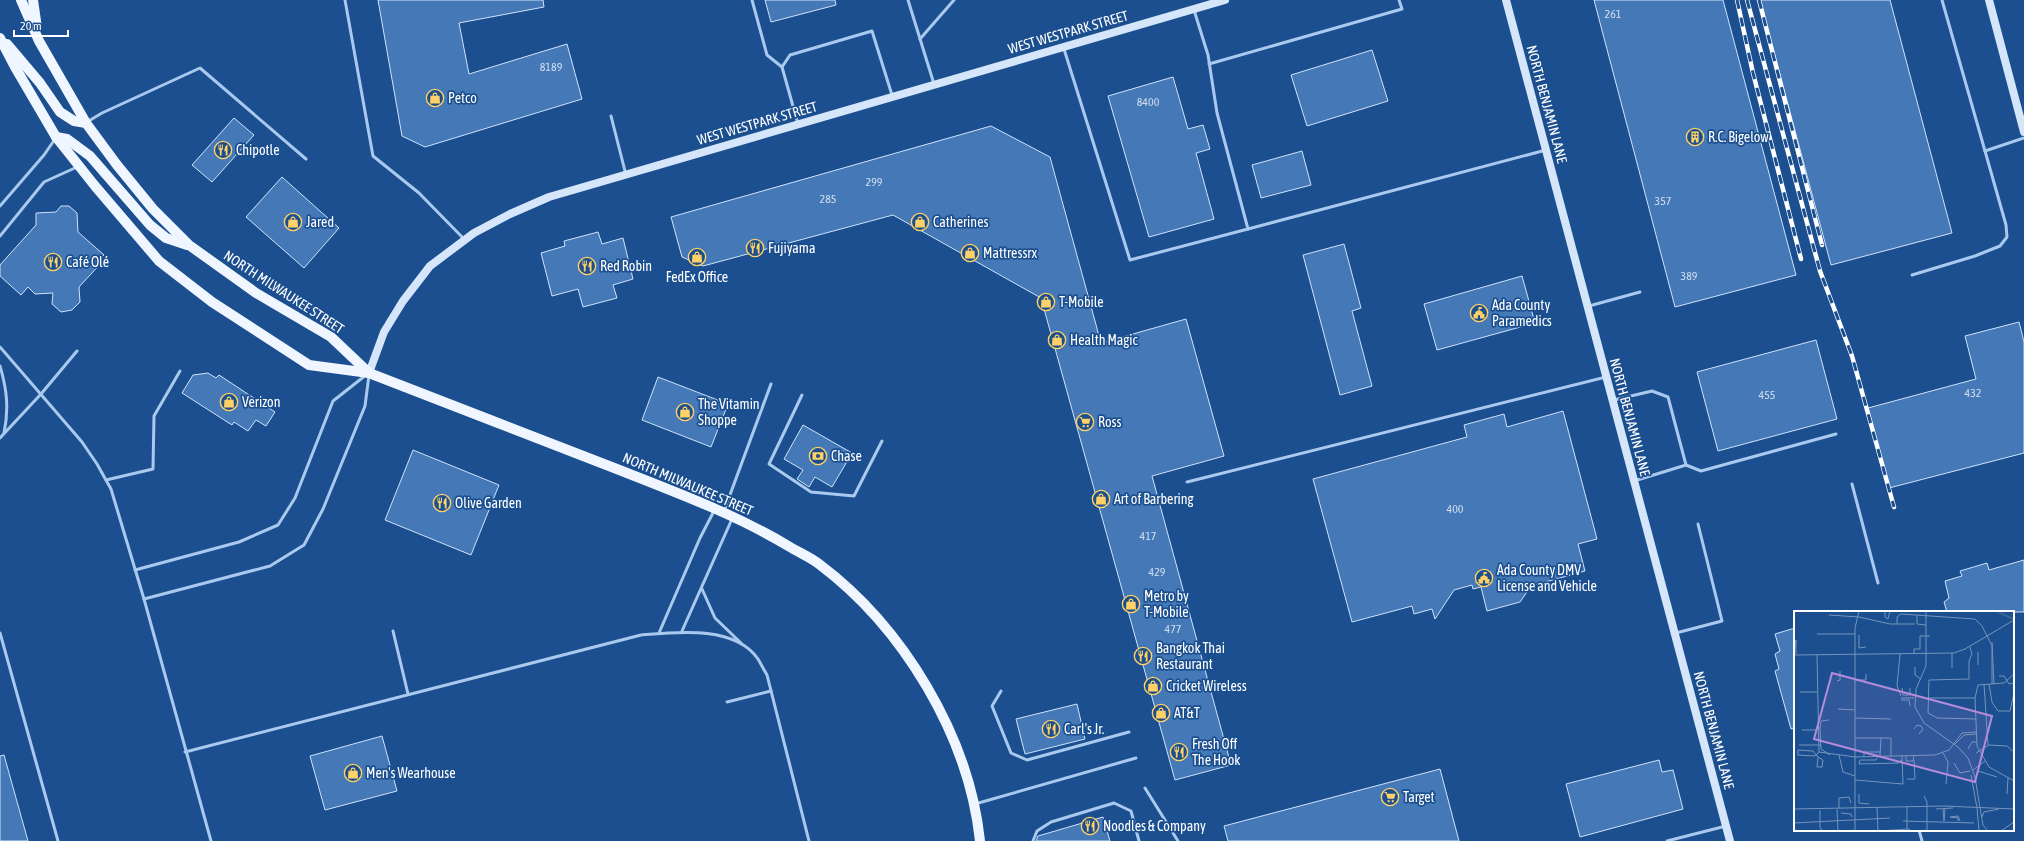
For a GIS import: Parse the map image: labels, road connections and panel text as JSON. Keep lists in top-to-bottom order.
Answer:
{
  "streets": {
    "main road": ["NORTH MILWAUKEE STREET"],
    "street": ["WEST WESTPARK STREET", "NORTH BENJAMIN LANE"]
  },
  "crossings": [
    ["WEST WESTPARK STREET", "NORTH MILWAUKEE STREET"]
  ],
  "places": {
    "shop": [
      "Petco",
      "Jared",
      "Catherines",
      "Mattressrx",
      "FedEx Office",
      "T-Mobile",
      "Health Magic",
      "Verizon",
      "The Vitamin Shoppe",
      "Art of Barbering",
      "Metro by T-Mobile",
      "Cricket Wireless",
      "AT&T",
      "Men's Wearhouse"
    ],
    "building": ["R.C. Bigelow"],
    "restaurant": [
      "Chipotle",
      "Fujiyama",
      "Café Olé",
      "Red Robin",
      "Olive Garden",
      "Bangkok Thai Restaurant",
      "Carl's Jr.",
      "Fresh Off The Hook",
      "Noodles & Company"
    ],
    "public building": ["Ada County Paramedics", "Ada County DMV License and Vehicle"],
    "supermarket": ["Ross", "Target"],
    "bank": ["Chase"]
  },
  "house_numbers": [
    "261",
    "8189",
    "8400",
    "299",
    "285",
    "357",
    "389",
    "432",
    "455",
    "400",
    "417",
    "429",
    "477"
  ],
  "scale_bar": "20 m"
}
